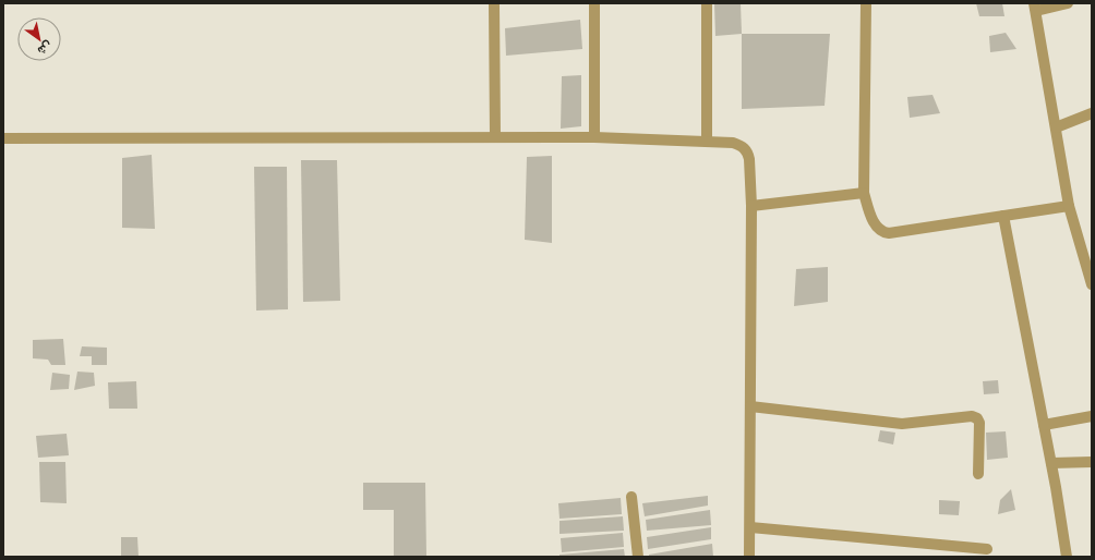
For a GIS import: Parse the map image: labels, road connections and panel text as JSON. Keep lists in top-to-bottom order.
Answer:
{
  "north": "bottom right"
}
